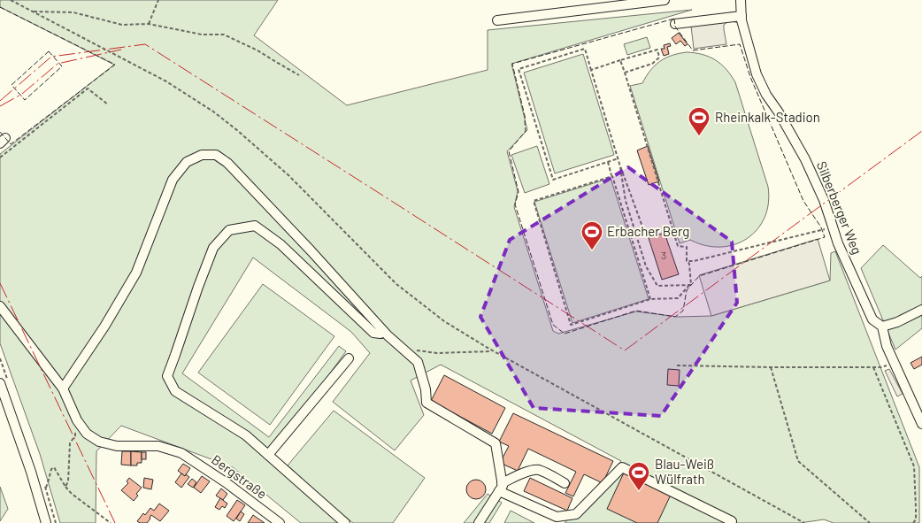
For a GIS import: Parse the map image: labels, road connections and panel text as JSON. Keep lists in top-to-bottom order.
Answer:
{
  "streets": {
    "street": ["Silberberger Weg", "Bergstraße"]
  },
  "places": {
    "sports": ["Rheinkalk-Stadion", "Erbacher Berg", "Blau-Weiß Wülfrath"]
  },
  "house_numbers": ["3"]
}
